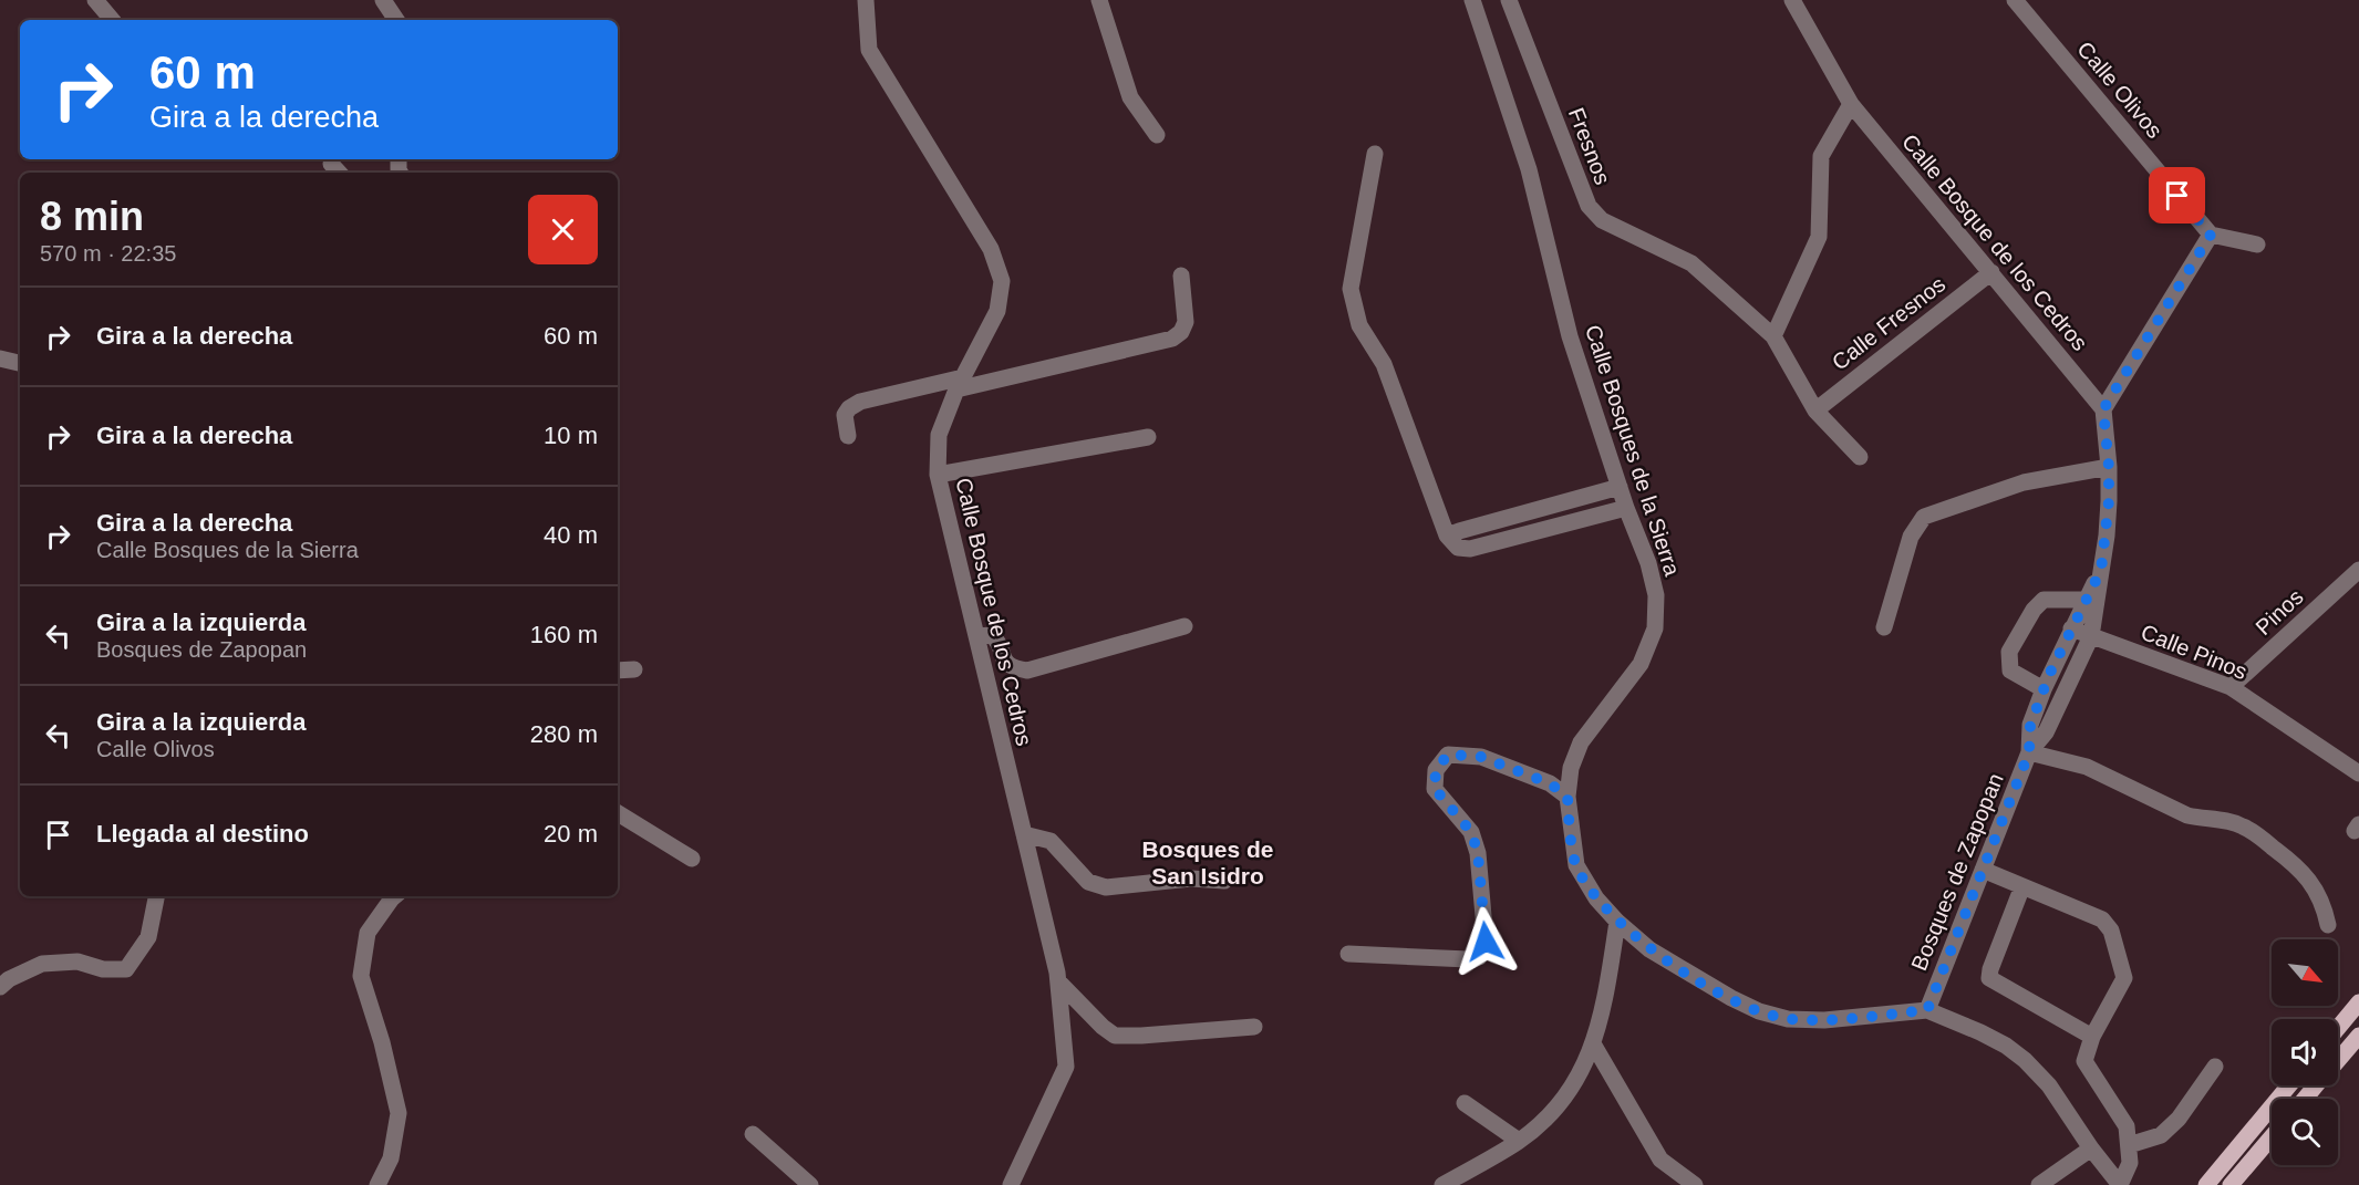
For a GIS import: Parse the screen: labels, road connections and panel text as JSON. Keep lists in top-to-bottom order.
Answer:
{
  "streets": {
    "street": [
      "Calle Olivos",
      "Fresnos",
      "Calle Bosque de los Cedros",
      "Calle Fresnos",
      "Calle Bosques de la Sierra",
      "Pinos",
      "Calle Pinos",
      "Bosques de Zapopan"
    ]
  },
  "crossings": [
    ["Fresnos", "Calle Fresnos"],
    ["Calle Bosque de los Cedros", "Calle Fresnos"],
    ["Calle Bosque de los Cedros", "Bosques de Zapopan"],
    ["Calle Bosques de la Sierra", "Bosques de Zapopan"],
    ["Pinos", "Calle Pinos"],
    ["Calle Pinos", "Bosques de Zapopan"]
  ],
  "districts": ["Bosques de San Isidro"],
  "north": "bottom right",
  "page": {
    "turn": ["60 m", "Gira a la derecha"],
    "heading": ["8 min", "570 m · 22:35"],
    "list": [
      {
        "name": "Gira a la derecha",
        "value": "60 m"
      },
      {
        "name": "Gira a la derecha",
        "value": "10 m"
      },
      {
        "name": "Gira a la derecha",
        "note": "Calle Bosques de la Sierra",
        "value": "40 m"
      },
      {
        "name": "Gira a la izquierda",
        "note": "Bosques de Zapopan",
        "value": "160 m"
      },
      {
        "name": "Gira a la izquierda",
        "note": "Calle Olivos",
        "value": "280 m"
      },
      {
        "name": "Llegada al destino",
        "value": "20 m"
      }
    ]
  }
}
